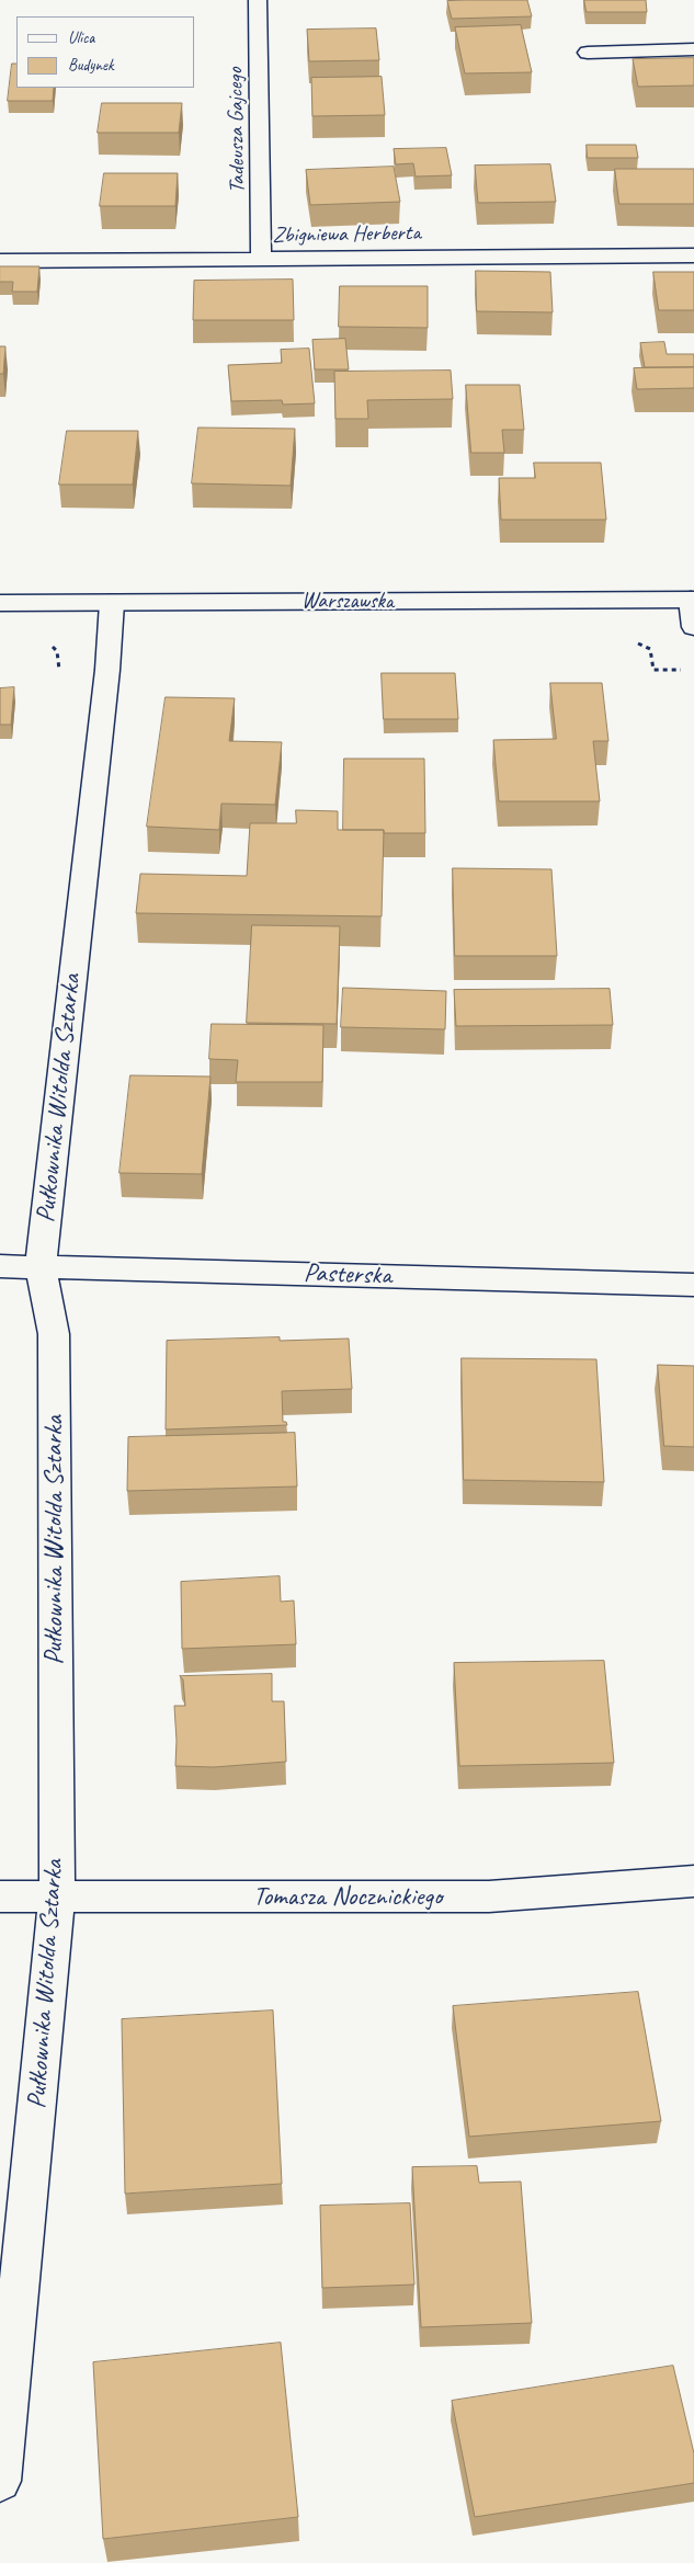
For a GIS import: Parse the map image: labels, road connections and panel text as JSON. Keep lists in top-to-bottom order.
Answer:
{
  "streets": {
    "street": [
      "Tadeusza Gajcego",
      "Zbigniewa Herberta",
      "Warszawska",
      "Pułkownika Witolda Sztarka",
      "Pasterska",
      "Tomasza Nocznickiego"
    ]
  },
  "crossings": [
    ["Tadeusza Gajcego", "Zbigniewa Herberta"],
    ["Warszawska", "Pułkownika Witolda Sztarka"],
    ["Pułkownika Witolda Sztarka", "Pasterska"],
    ["Pułkownika Witolda Sztarka", "Tomasza Nocznickiego"]
  ],
  "legend": ["Ulica", "Budynek"]
}
